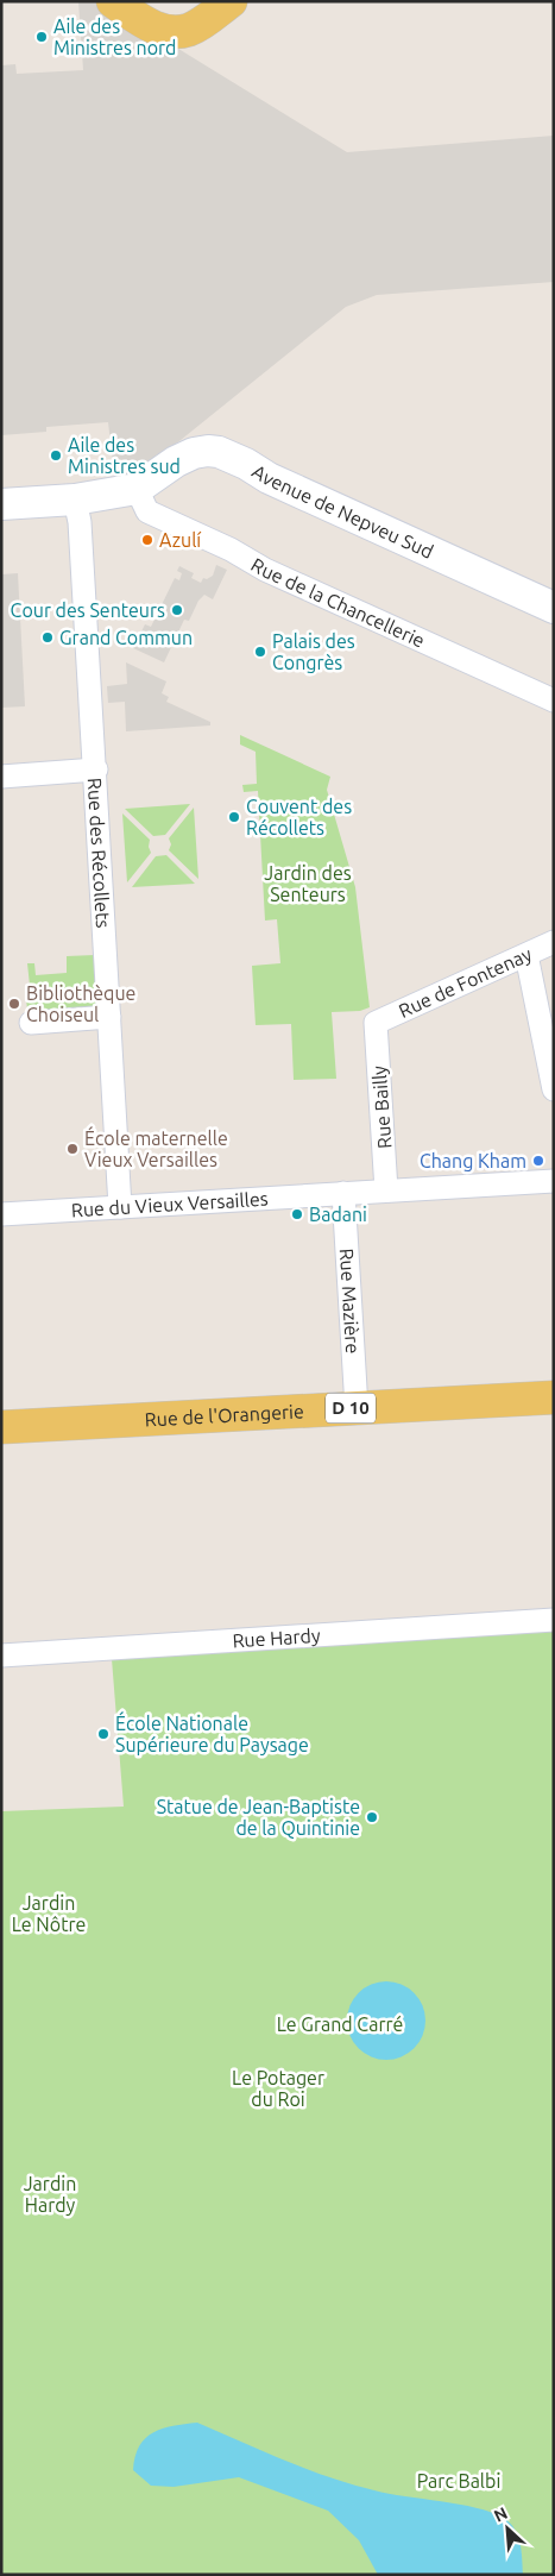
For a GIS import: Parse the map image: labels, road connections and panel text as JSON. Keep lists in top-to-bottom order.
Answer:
{
  "streets": {
    "main road": ["Avenue de Nepveu Sud", "D 10", "Rue de l'Orangerie"],
    "street": [
      "Rue de la Chancellerie",
      "Rue des Récollets",
      "Rue de Fontenay",
      "Rue Bailly",
      "Rue du Vieux Versailles",
      "Rue Mazière",
      "Rue Hardy"
    ]
  },
  "crossings": [
    ["Avenue de Nepveu Sud", "Rue de la Chancellerie"],
    ["Rue des Récollets", "Rue du Vieux Versailles"],
    ["Rue de Fontenay", "Rue Bailly"],
    ["Rue Bailly", "Rue du Vieux Versailles"],
    ["Rue du Vieux Versailles", "Rue Mazière"],
    ["Rue Mazière", "Rue de l'Orangerie"]
  ],
  "parks": [
    "Jardin des Senteurs",
    "Jardin Le Nôtre",
    "Le Grand Carré",
    "Le Potager du Roi",
    "Jardin Hardy",
    "Parc Balbi"
  ],
  "places": [
    "Aile des Ministres nord",
    "Aile des Ministres sud",
    "Azulí",
    "Cour des Senteurs",
    "Grand Commun",
    "Palais des Congrès",
    "Couvent des Récollets",
    "Bibliothèque Choiseul",
    "École maternelle Vieux Versailles",
    "Chang Kham",
    "Badani",
    "École Nationale Supérieure du Paysage",
    "Statue de Jean-Baptiste de la Quintinie"
  ],
  "north": "top left"
}
